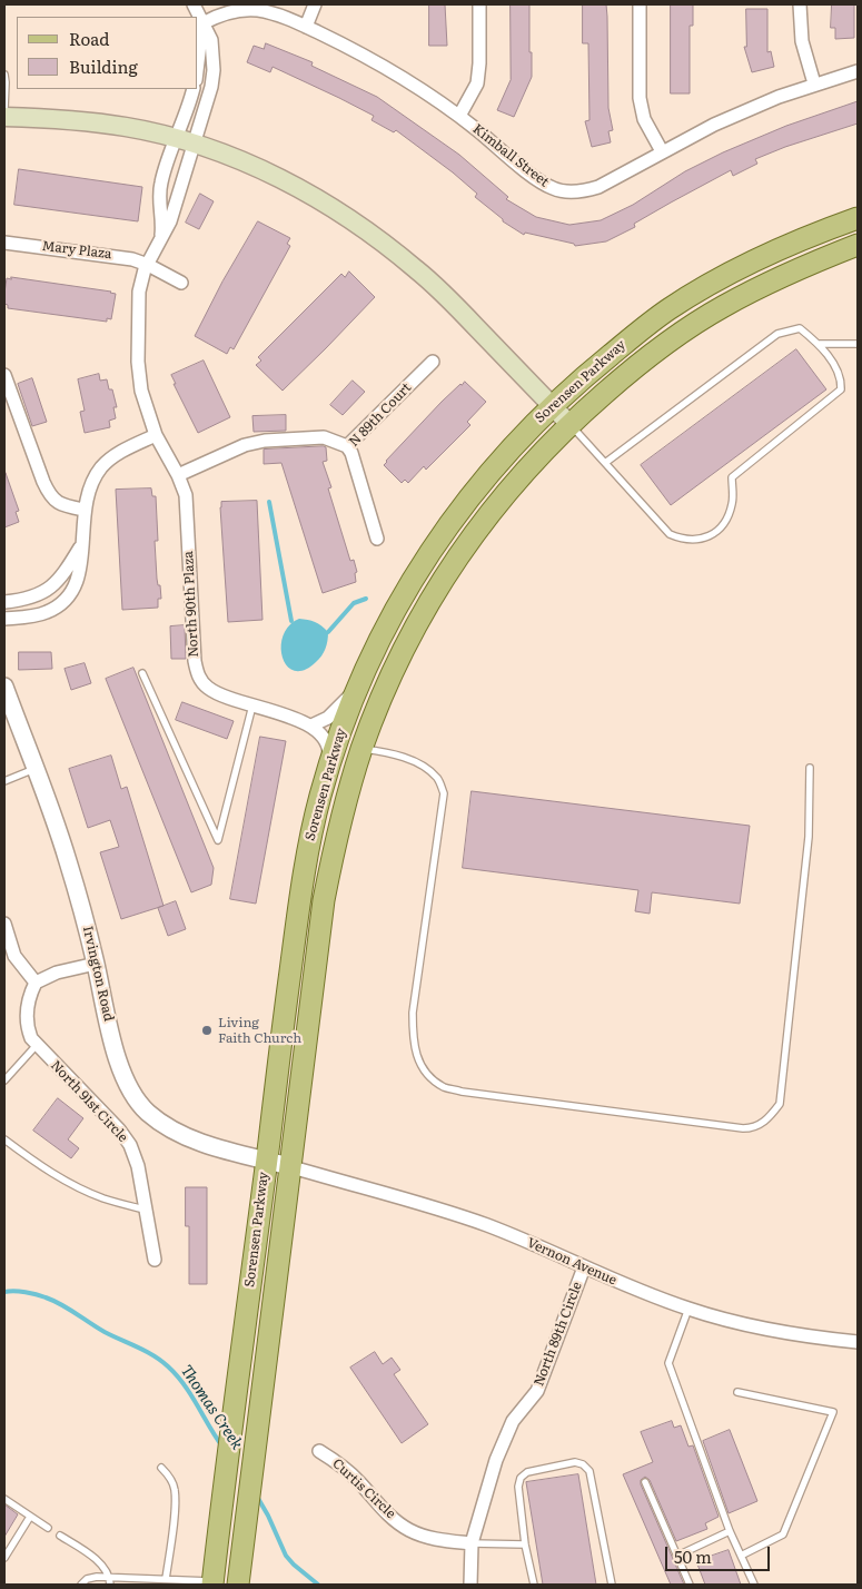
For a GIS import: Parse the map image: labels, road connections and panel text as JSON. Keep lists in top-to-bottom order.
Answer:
{
  "streets": {
    "main road": ["Sorensen Parkway"],
    "street": [
      "Kimball Street",
      "Mary Plaza",
      "N 89th Court",
      "North 90th Plaza",
      "Irvington Road",
      "North 91st Circle",
      "Vernon Avenue",
      "North 89th Circle",
      "Curtis Circle"
    ]
  },
  "crossings": [
    ["Sorensen Parkway", "Irvington Road"],
    ["Sorensen Parkway", "Vernon Avenue"],
    ["Irvington Road", "Vernon Avenue"],
    ["Vernon Avenue", "North 89th Circle"],
    ["North 89th Circle", "Curtis Circle"]
  ],
  "water": ["Thomas Creek"],
  "places": ["Living Faith Church"],
  "legend": ["Road", "Building"],
  "scale_bar": "50 m"
}
